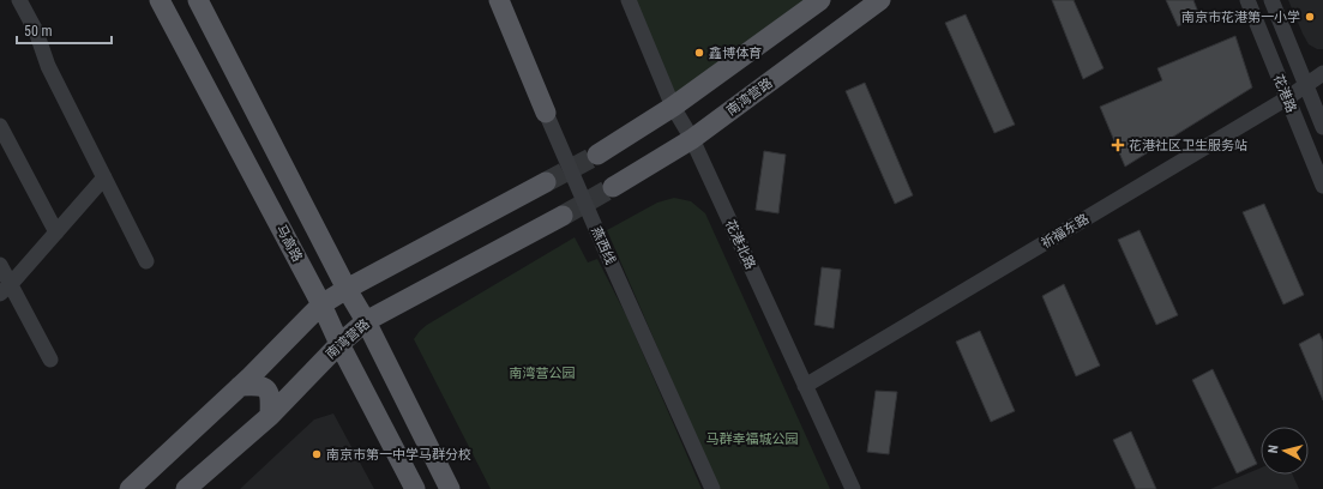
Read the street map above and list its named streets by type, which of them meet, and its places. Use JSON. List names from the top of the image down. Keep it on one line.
{"streets":{"main road":["南湾营路","马高路","燕西线"],"street":["花港路","祈福东路","花港北路"]},"crossings":[["花港路","祈福东路"],["南湾营路","马高路"],["南湾营路","花港北路"],["祈福东路","花港北路"]],"parks":["南湾营公园","马群幸福城公园"],"places":{"other":["南京市花港第一小学","鑫博体育","南京市第一中学马群分校"],"health":["花港社区卫生服务站"]},"scale_bar":"50 m","north":"left"}
